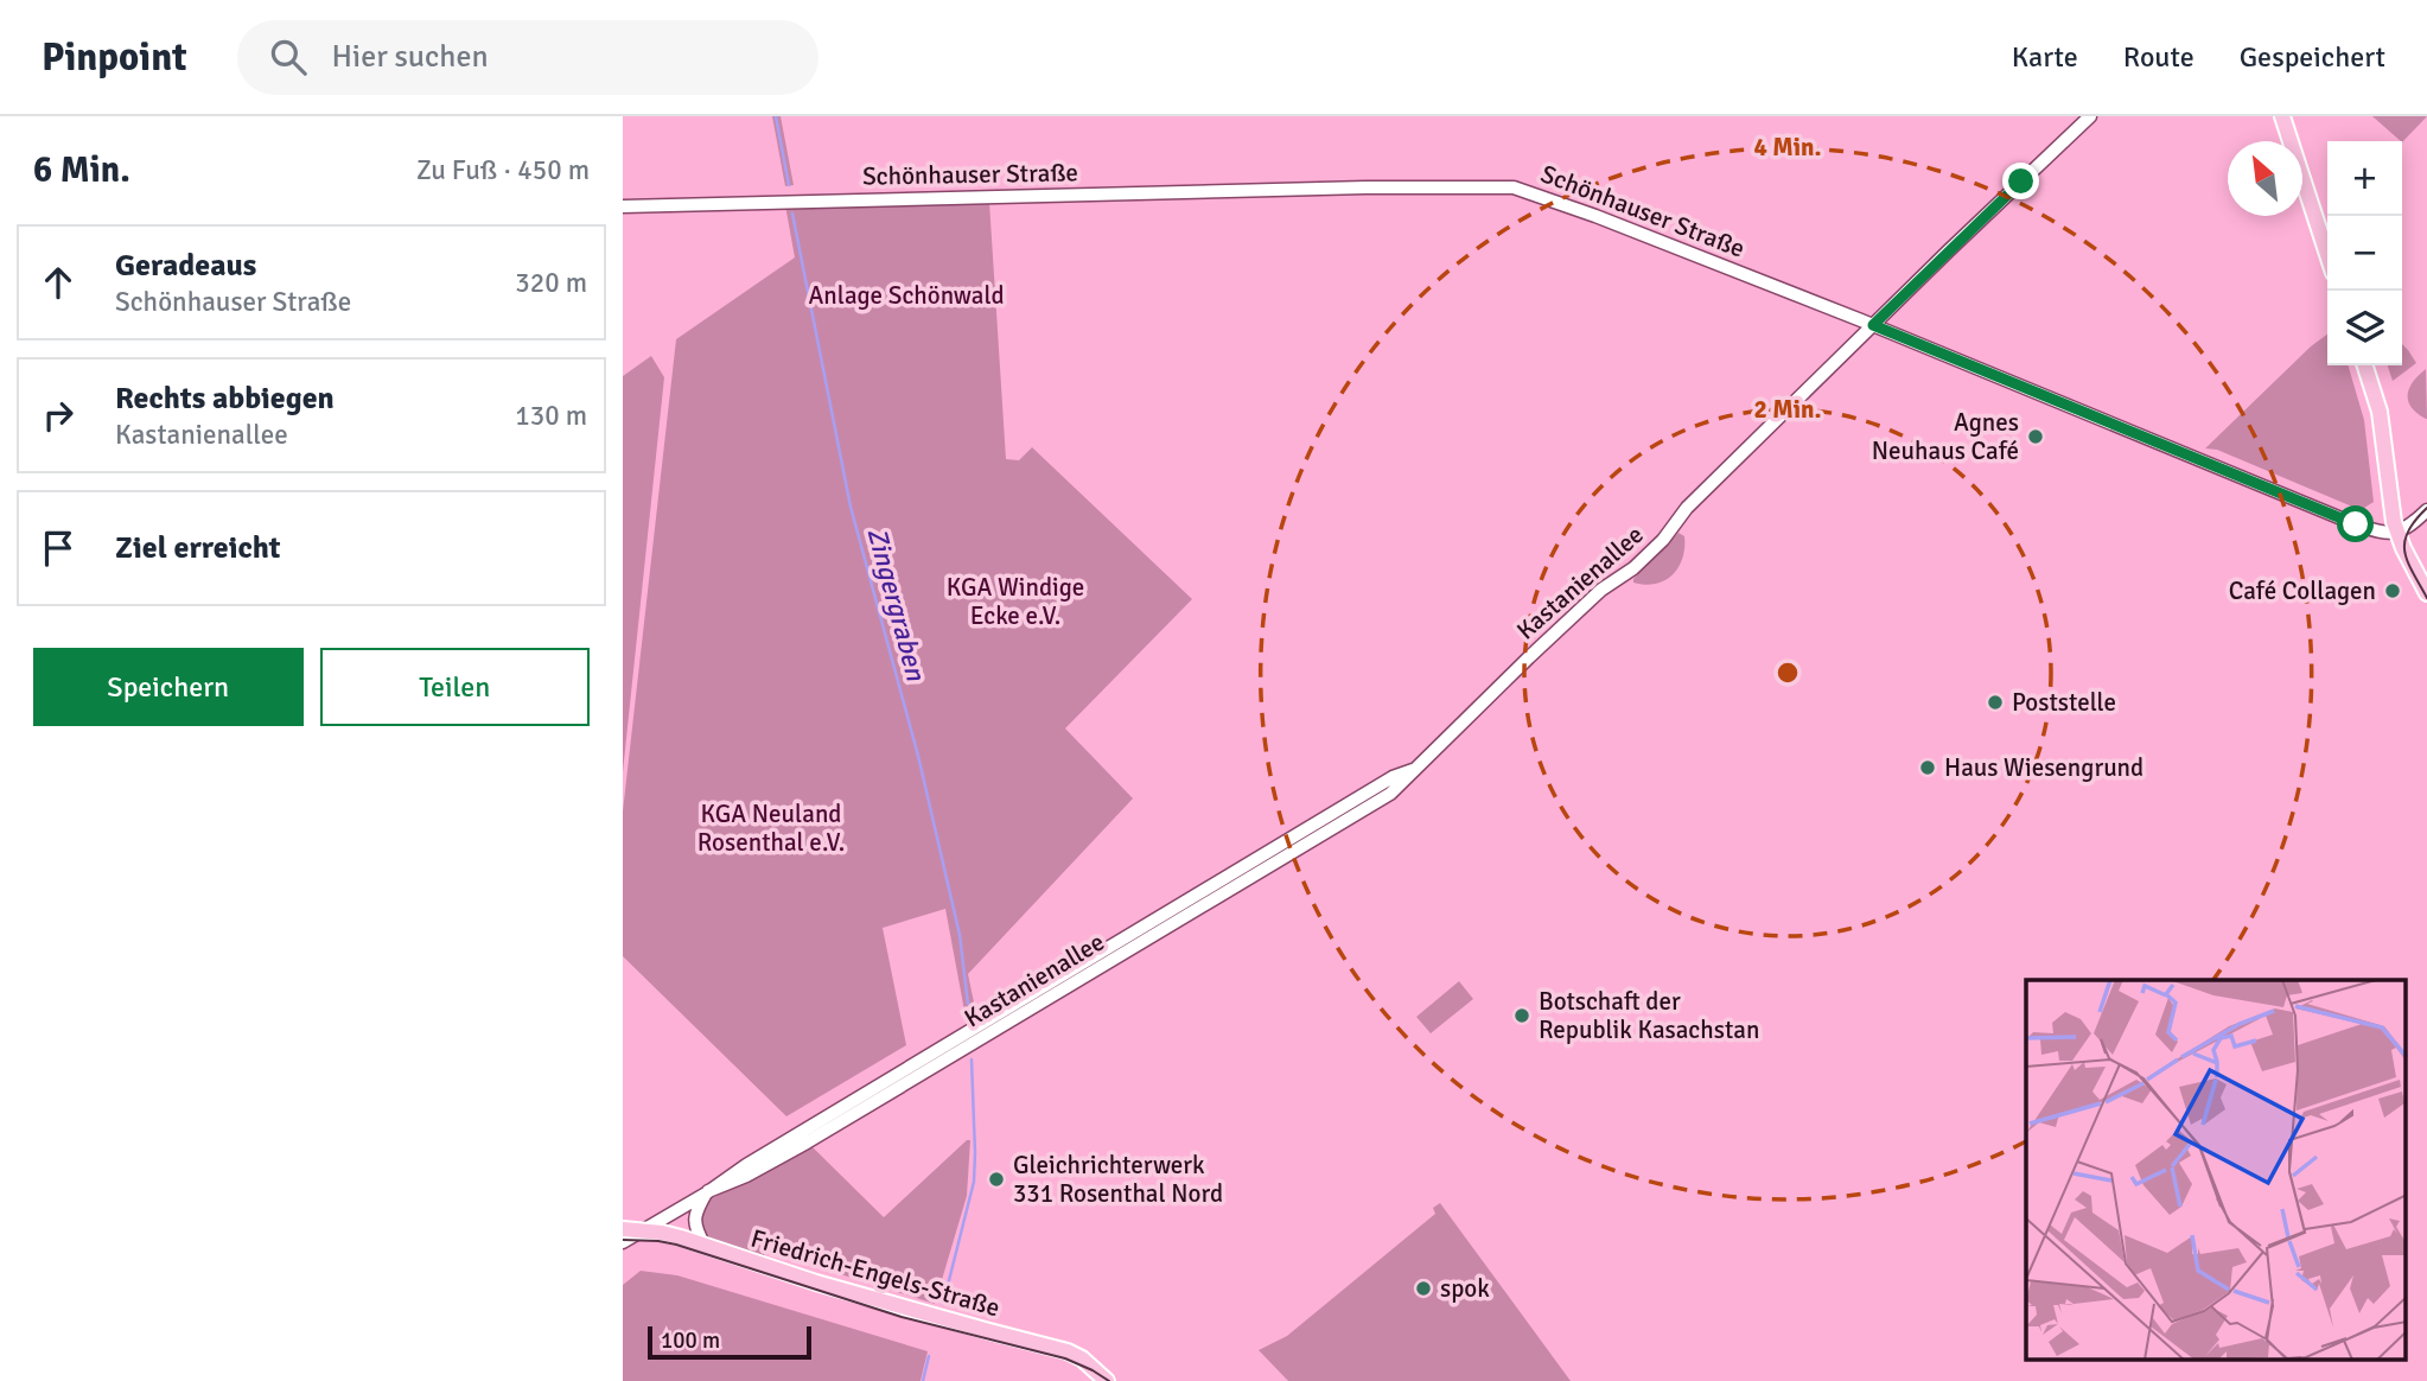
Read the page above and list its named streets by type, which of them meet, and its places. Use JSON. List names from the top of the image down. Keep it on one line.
{"streets":{"main road":["Friedrich-Engels-Straße"],"street":["Schönhauser Straße","Kastanienallee"]},"crossings":[["Schönhauser Straße","Kastanienallee"],["Kastanienallee","Friedrich-Engels-Straße"]],"water":["Zingergraben"],"parks":["Anlage Schönwald","KGA Windige Ecke e.V.","KGA Neuland Rosenthal e.V."],"places":["Agnes Neuhaus Café","Café Collagen","Poststelle","Haus Wiesengrund","Botschaft der Republik Kasachstan","Gleichrichterwerk 331 Rosenthal Nord","spok"],"scale_bar":"100 m","north":"top left","page":{"header":"Pinpoint","search":"Hier suchen","nav":["Karte","Route","Gespeichert"],"heading":["6 Min.","Zu Fuß · 450 m"],"map_buttons":["+","−"],"list":[["Geradeaus","Schönhauser Straße","320 m"],["Rechts abbiegen","Kastanienallee","130 m"],"Ziel erreicht"],"buttons":["Speichern","Teilen"],"scale":"100 m"},"rings":["4 Min.","2 Min."]}
